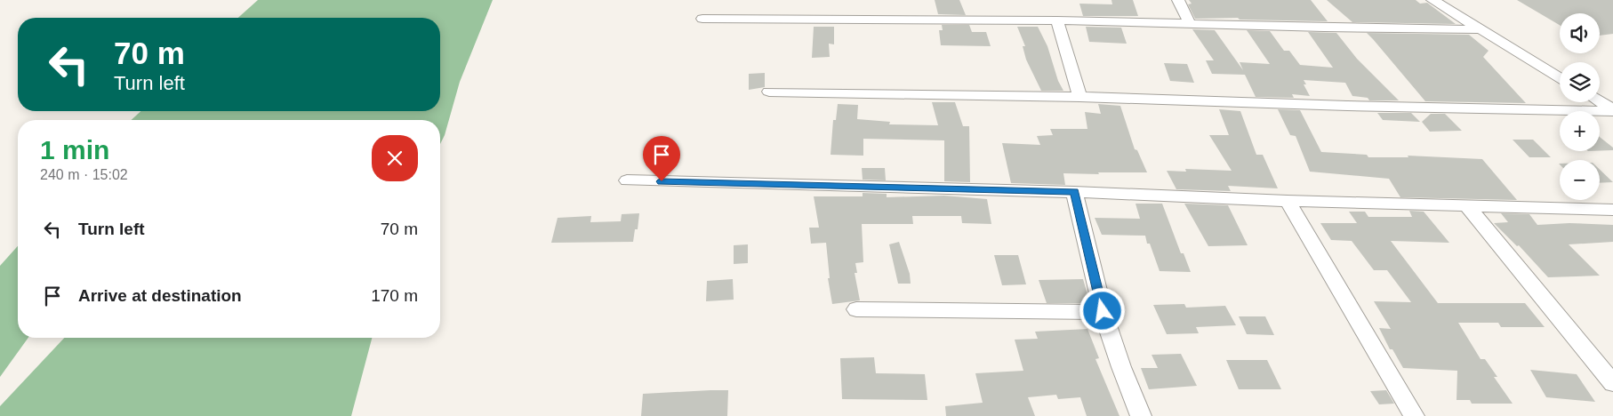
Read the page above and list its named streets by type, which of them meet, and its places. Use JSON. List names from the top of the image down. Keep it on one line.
{"page":{"map_buttons":["+","−"],"turn":["70 m","Turn left"],"heading":["1 min","240 m · 15:02"],"list":[{"name":"Turn left","value":"70 m"},{"name":"Arrive at destination","value":"170 m"}]}}
